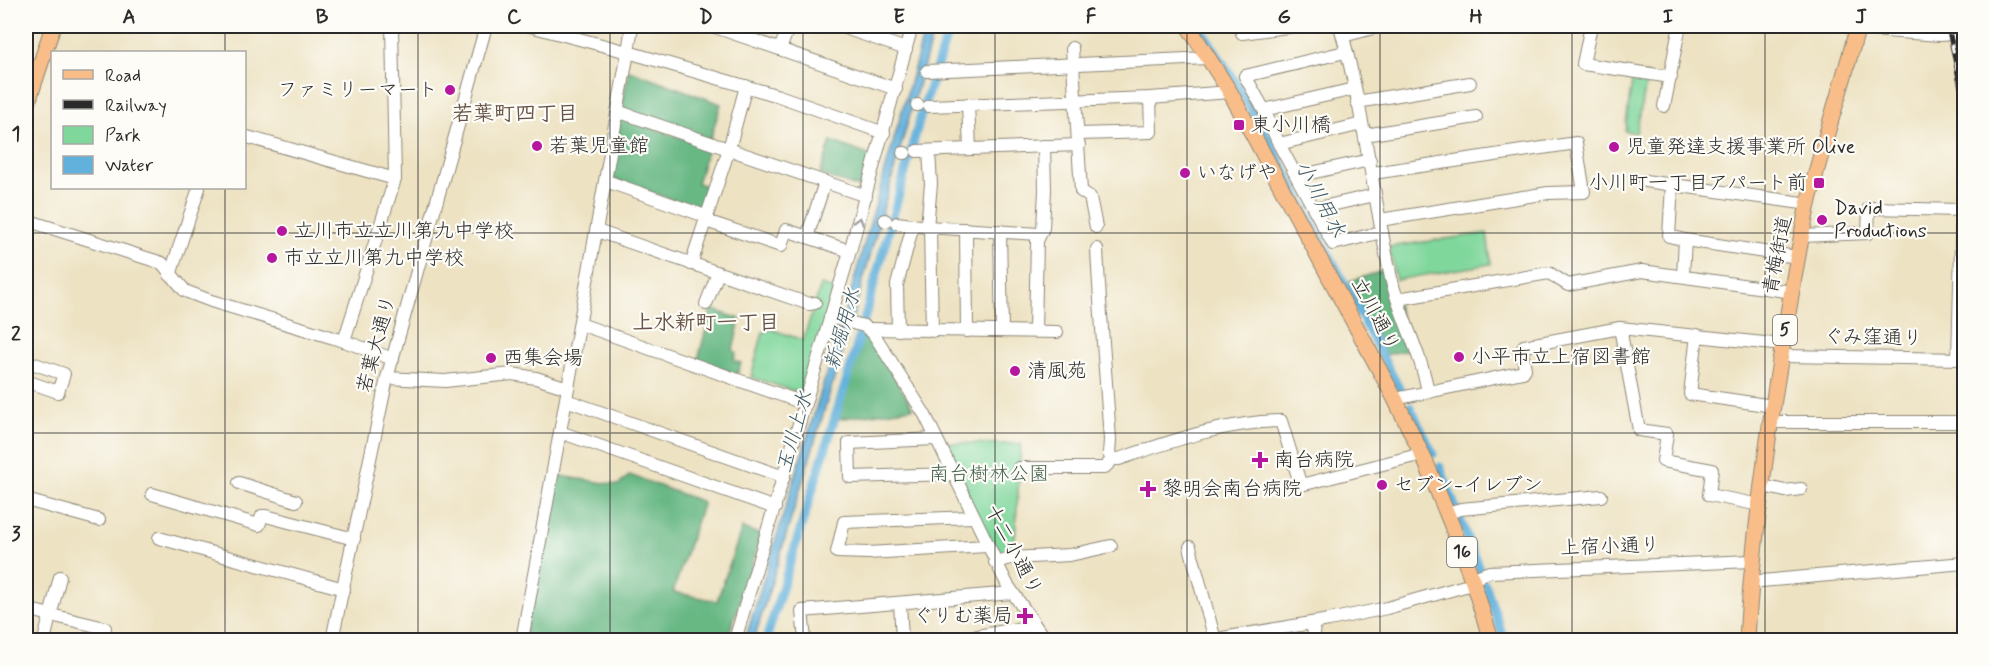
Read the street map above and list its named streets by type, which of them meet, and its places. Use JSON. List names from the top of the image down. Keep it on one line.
{"streets":{"main road":["青梅街道","立川通り","5","16"],"street":["ぐみ窪通り","若葉大通り","上宿小通り","十二小通り"]},"crossings":[["青梅街道","ぐみ窪通り"],["青梅街道","上宿小通り"],["立川通り","上宿小通り"]],"districts":["若葉町四丁目","上水新町一丁目"],"water":["小川用水","新堀用水","玉川上水"],"parks":["南台樹林公園"],"places":{"other":["ファミリーマート","若葉児童館","児童発達支援事業所 Olive","いなげや","David Productions","立川市立立川第九中学校","市立立川第九中学校","小平市立上宿図書館","西集会場","清風苑","セブン-イレブン"],"transit":["東小川橋","小川町一丁目アパート前"],"health":["南台病院","黎明会南台病院","ぐりむ薬局"]},"legend":["Road","Railway","Park","Water"],"grid":{"columns":["A","B","C","D","E","F","G","H","I","J"],"rows":["1","2","3"]}}
